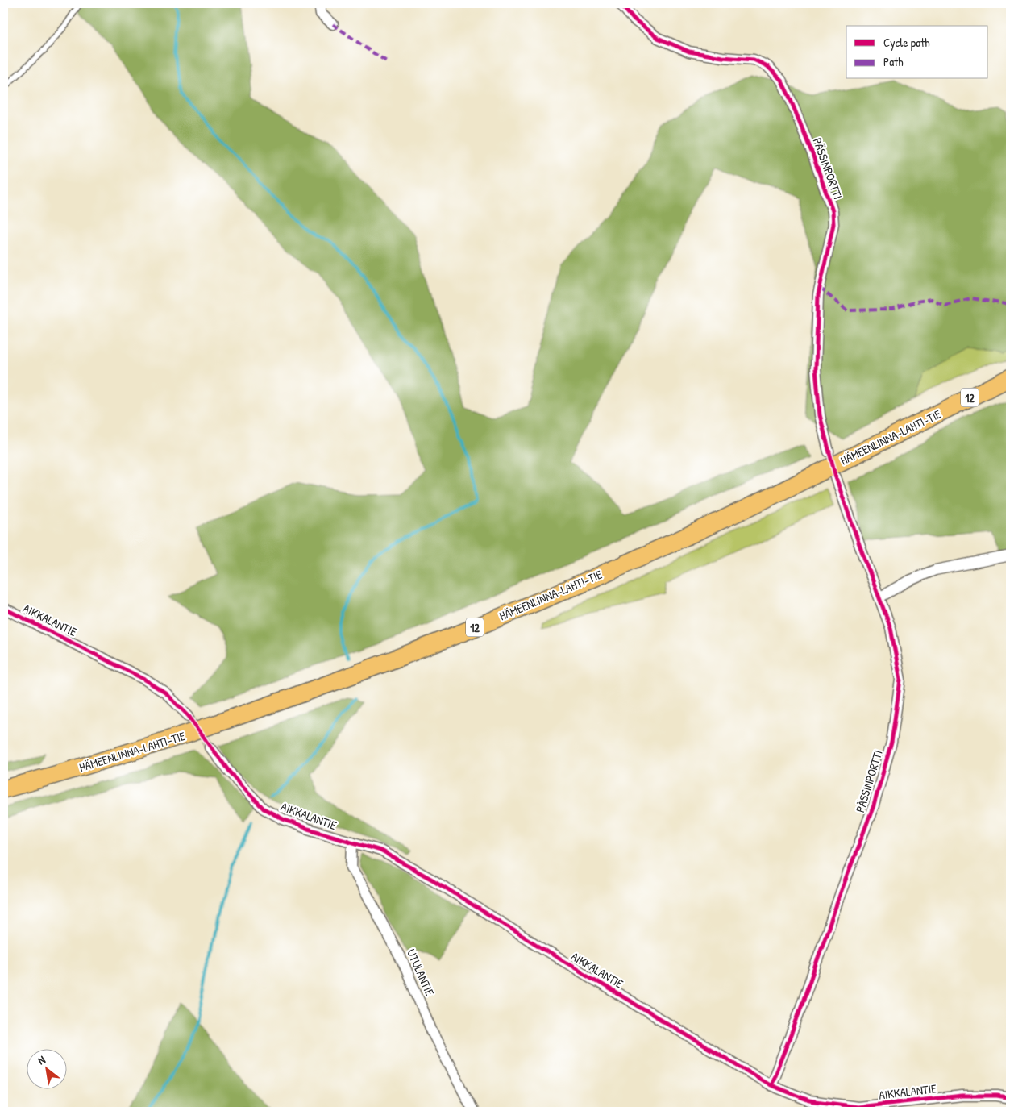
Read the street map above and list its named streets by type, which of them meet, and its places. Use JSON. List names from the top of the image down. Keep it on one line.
{"streets":{"highway":["12","HÄMEENLINNA-LAHTI-TIE"],"street":["PÄSSINPORTTI","AIKKALANTIE","UTULANTIE"]},"crossings":[["PÄSSINPORTTI","AIKKALANTIE"],["AIKKALANTIE","UTULANTIE"]],"legend":["Cycle path","Path"],"north":"top left"}
